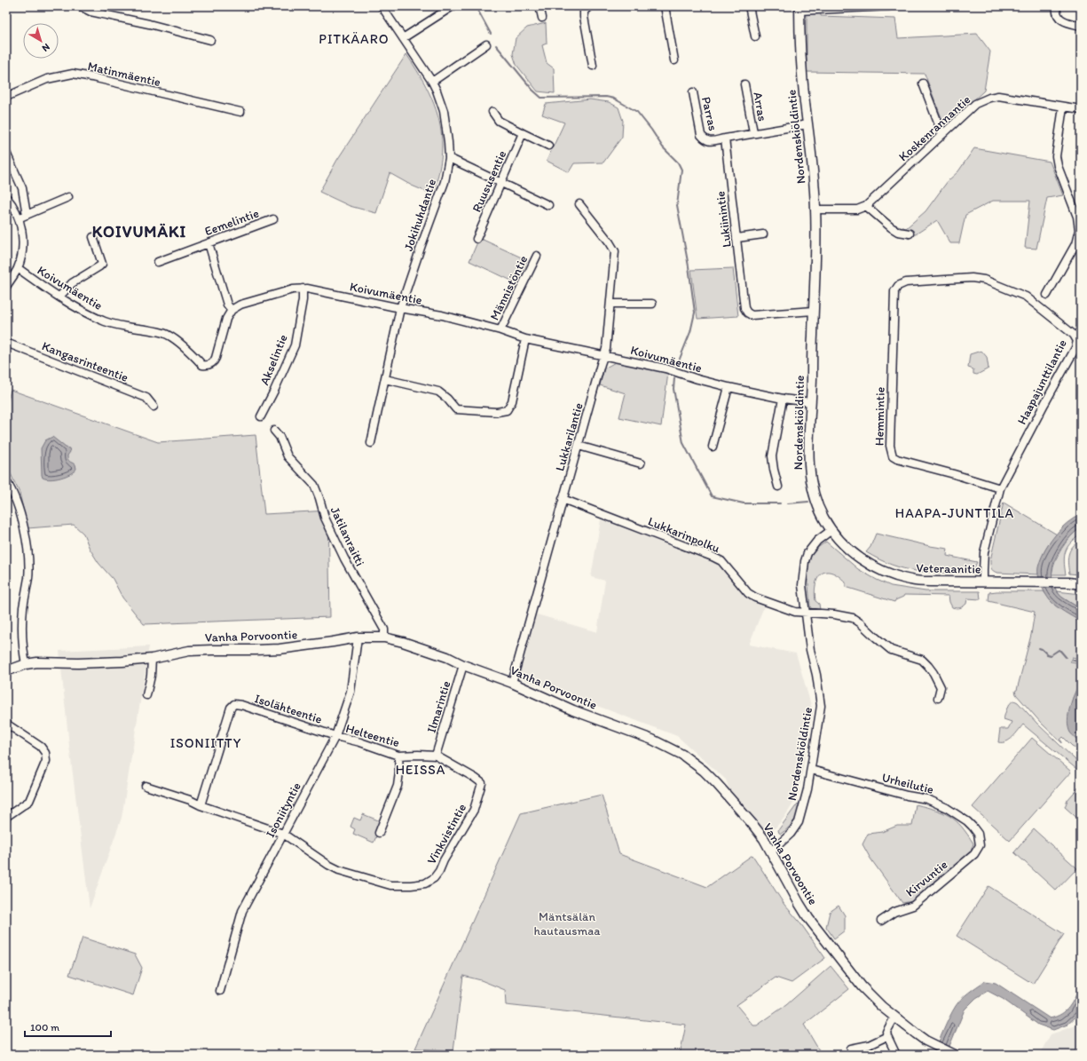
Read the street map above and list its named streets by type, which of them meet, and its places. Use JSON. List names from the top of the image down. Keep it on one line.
{"streets":{"main road":["Nordenskiöldintie","Veteraanitie","Vanha Porvoontie"],"street":["Matinmäentie","Arras","Parras","Koskenrannantie","Ruususentie","Jokihuhdantie","Lukiinintie","Eemelintie","Koivumäentie","Männistöntie","Akselintie","Kangasrinteentie","Haapajunttilantie","Hemmintie","Lukkarilantie","Lukkarinpolku","Jatilanraitti","Ilmarintie","Isolähteentie","Helteentie","Urheilutie","Isoniityntie","Vinkvistintie","Kirvuntie"]},"crossings":[["Parras","Lukiinintie"],["Nordenskiöldintie","Lukiinintie"],["Nordenskiöldintie","Koivumäentie"],["Nordenskiöldintie","Lukkarinpolku"],["Nordenskiöldintie","Veteraanitie"],["Nordenskiöldintie","Vanha Porvoontie"],["Nordenskiöldintie","Urheilutie"],["Jokihuhdantie","Koivumäentie"],["Koivumäentie","Männistöntie"],["Koivumäentie","Akselintie"],["Koivumäentie","Lukkarilantie"],["Haapajunttilantie","Hemmintie"],["Haapajunttilantie","Veteraanitie"],["Lukkarilantie","Lukkarinpolku"],["Lukkarilantie","Vanha Porvoontie"],["Jatilanraitti","Vanha Porvoontie"],["Vanha Porvoontie","Ilmarintie"],["Vanha Porvoontie","Isoniityntie"],["Ilmarintie","Helteentie"],["Isolähteentie","Helteentie"],["Isolähteentie","Isoniityntie"],["Isolähteentie","Vinkvistintie"],["Helteentie","Isoniityntie"],["Helteentie","Vinkvistintie"],["Urheilutie","Kirvuntie"],["Isoniityntie","Vinkvistintie"]],"districts":["PITKÄARO","KOIVUMÄKI","HAAPA-JUNTTILA","ISONIITTY","HEISSA"],"parks":["Mäntsälän hautausmaa"],"scale_bar":"100 m","north":"bottom right"}
